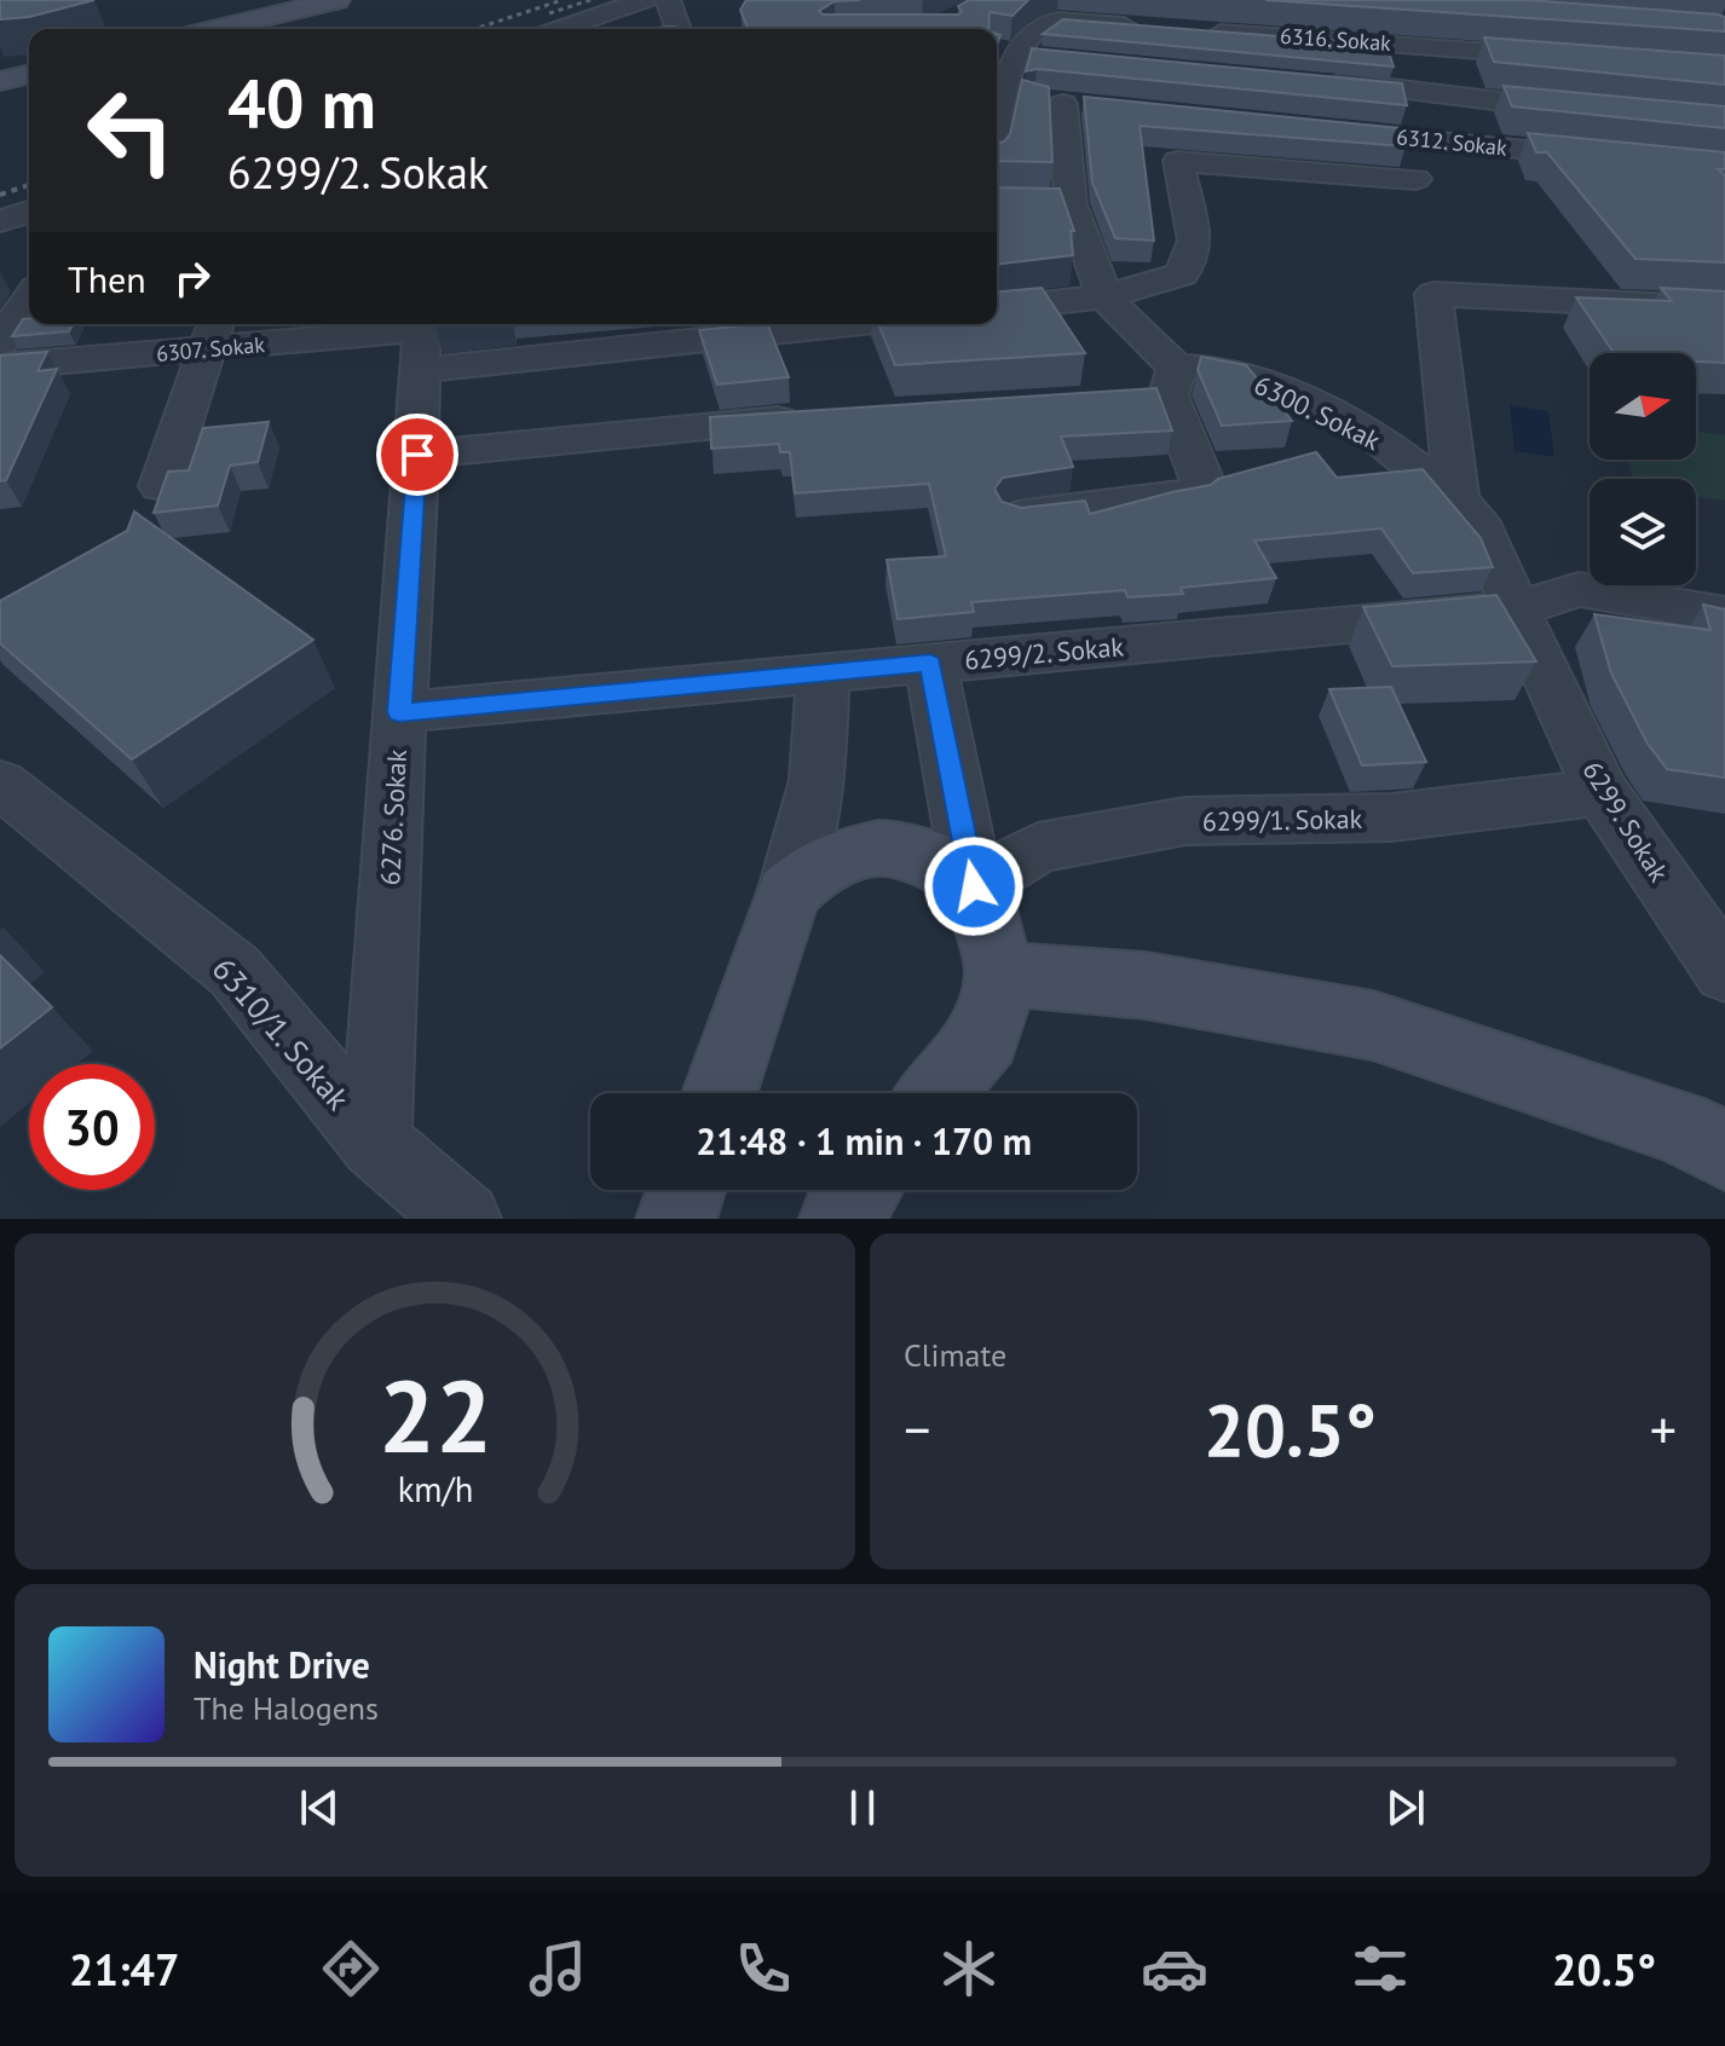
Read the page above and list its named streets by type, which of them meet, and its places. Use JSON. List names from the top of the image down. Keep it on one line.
{"streets":{"street":["6316. Sokak","6312. Sokak","6307. Sokak","6300. Sokak","6299/2. Sokak","6276. Sokak","6299/1. Sokak","6299. Sokak","6310/1. Sokak"]},"crossings":[["6307. Sokak","6276. Sokak"],["6300. Sokak","6299/2. Sokak"],["6300. Sokak","6299. Sokak"],["6299/2. Sokak","6276. Sokak"],["6299/2. Sokak","6299. Sokak"],["6276. Sokak","6310/1. Sokak"],["6299/1. Sokak","6299. Sokak"]],"north":"right","page":{"turn":["40 m","6299/2. Sokak"],"then":"Then","limit":"30","trip":"21:48 · 1 min · 170 m","tile":"Climate","heat":["−","20.5°","+"],"song":["Night Drive","The Halogens"],"tabs":["21:47","20.5°"],"gauge":["22","km/h"]}}
